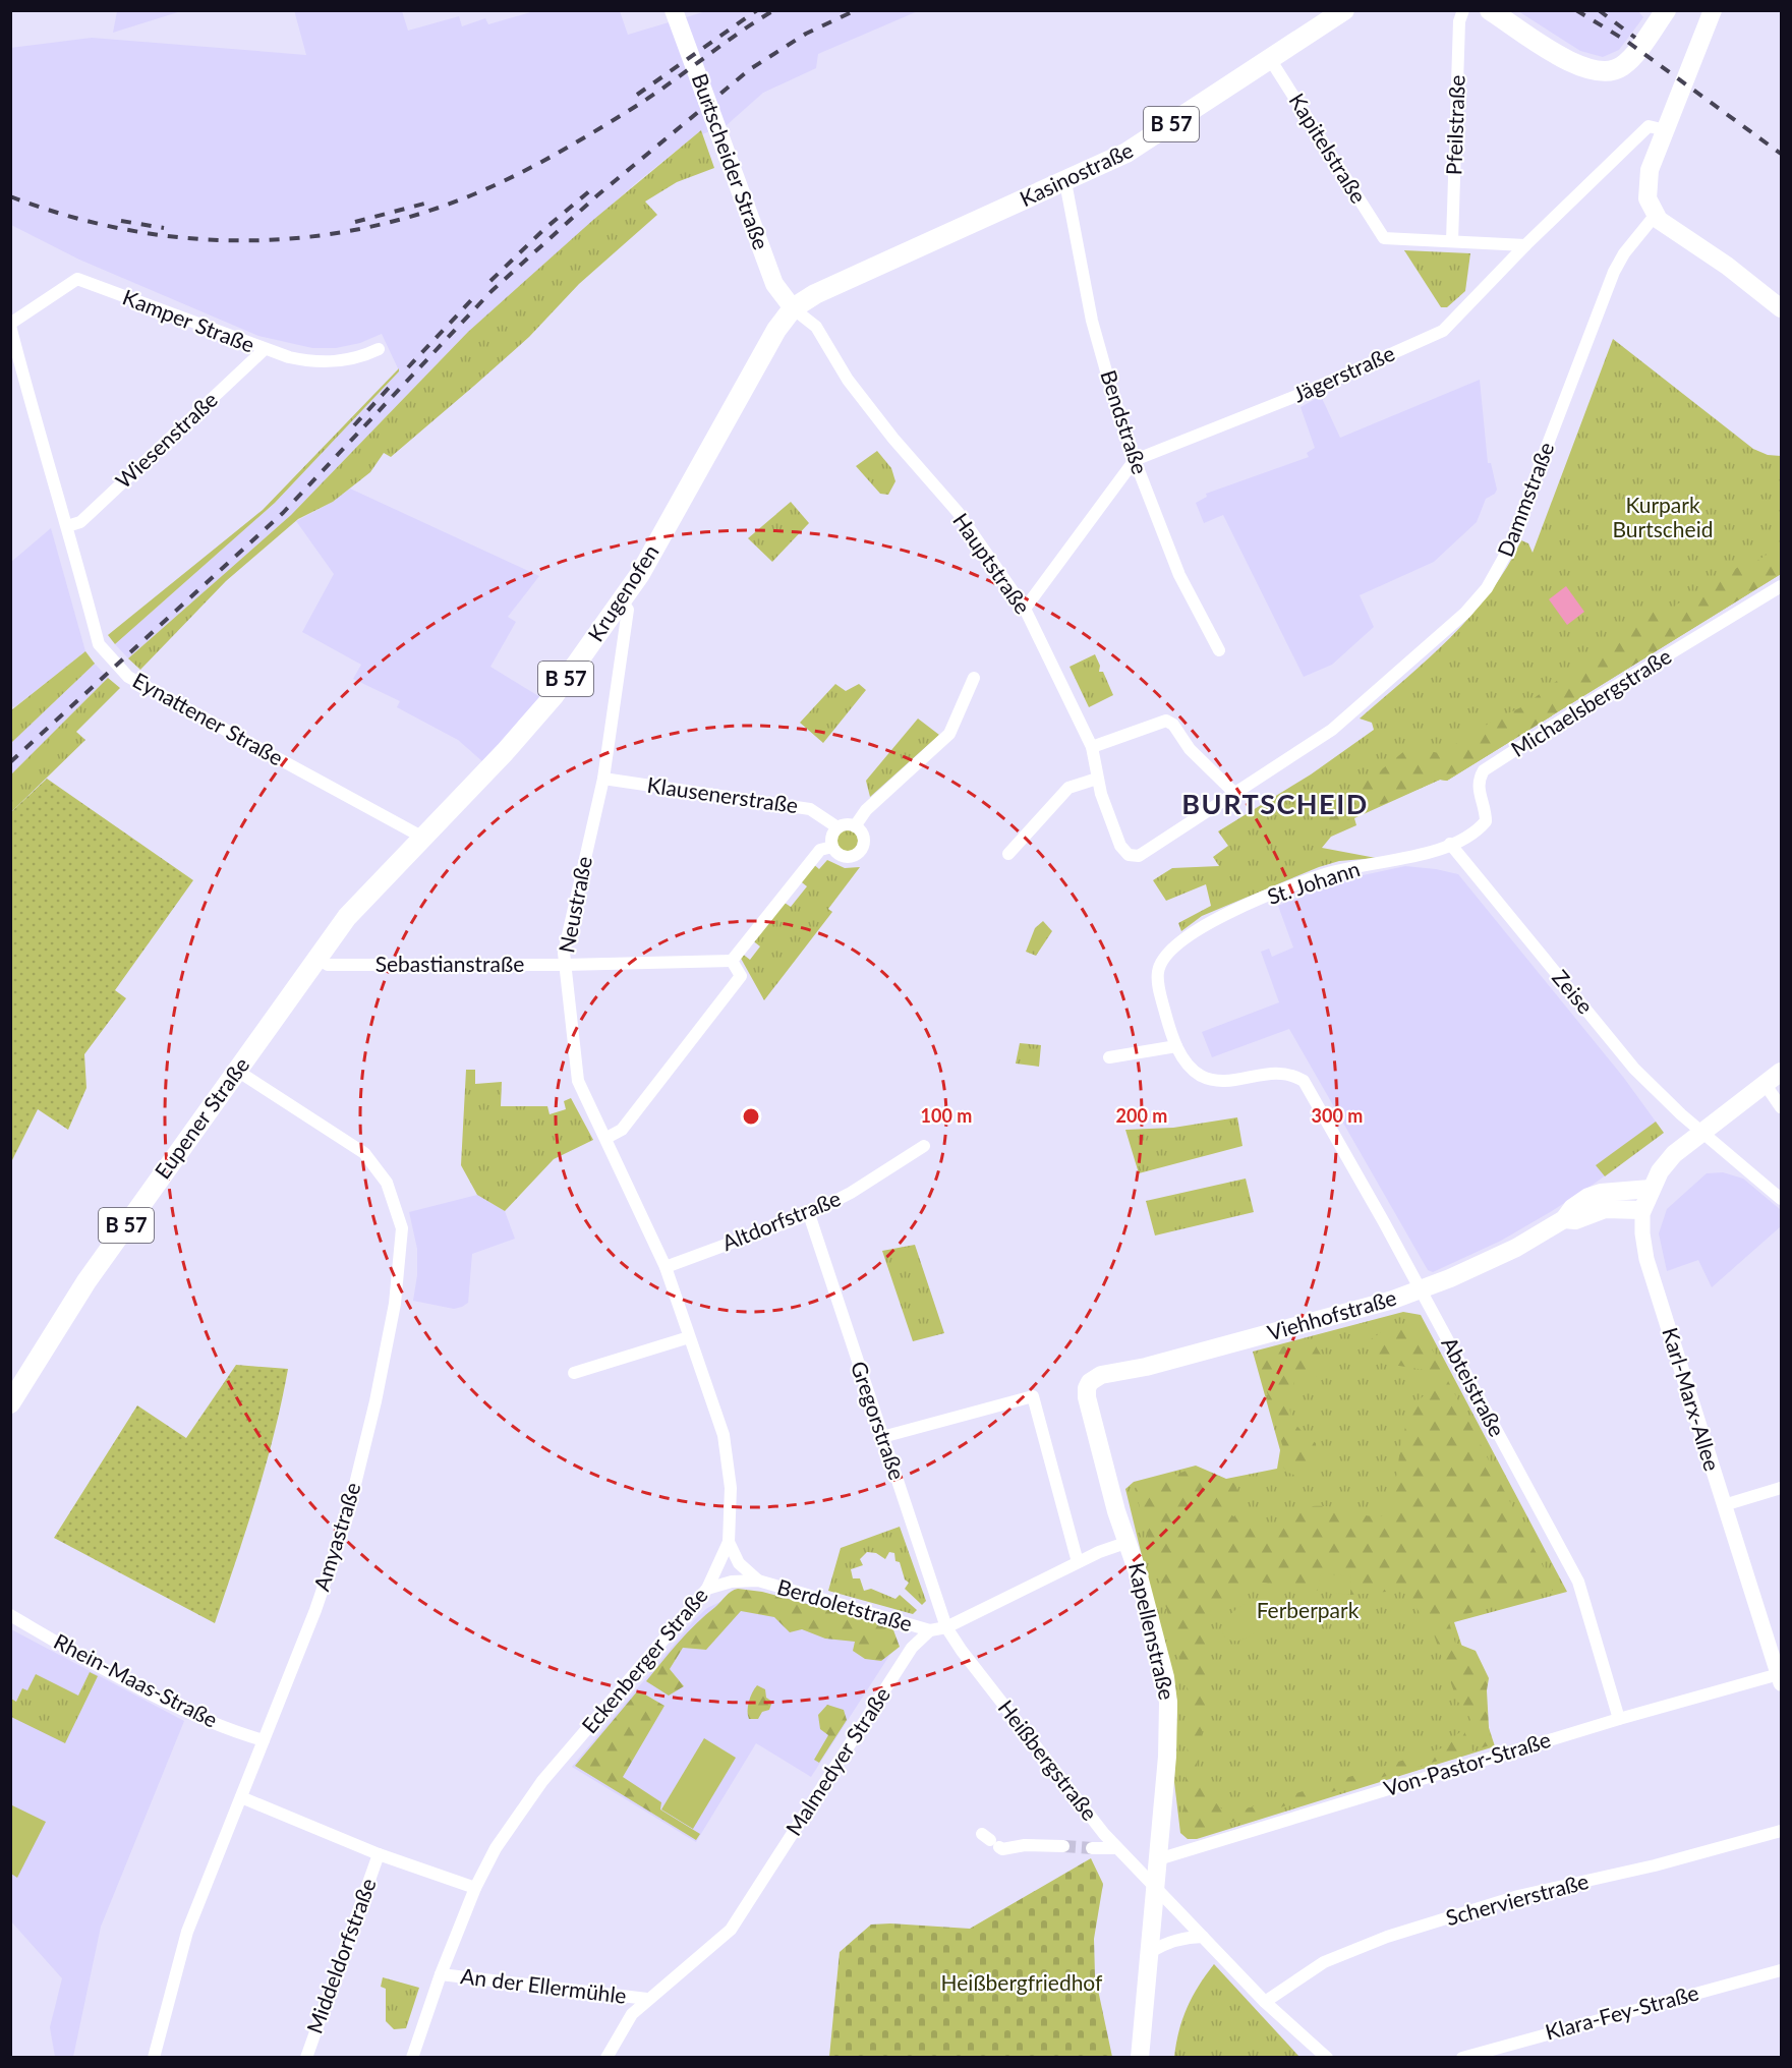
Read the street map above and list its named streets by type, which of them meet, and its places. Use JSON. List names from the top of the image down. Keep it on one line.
{"streets":{"main road":["B 57","Burtscheider Straße","Kasinostraße","Krugenofen","Eupener Straße","Viehhofstraße","Karl-Marx-Allee","Kapellenstraße"],"street":["Pfeilstraße","Kapitelstraße","Kamper Straße","Jägerstraße","Bendstraße","Wiesenstraße","Dammstraße","Hauptstraße","Michaelsbergstraße","Eynattener Straße","Klausenerstraße","St. Johann","Neustraße","Sebastianstraße","Zeise","Altdorfstraße","Abteistraße","Gregorstraße","Amyastraße","Berdoletstraße","Eckenberger Straße","Rhein-Maas-Straße","Heißbergstraße","Malmedyer Straße","Von-Pastor-Straße","Schervierstraße","Middeldorfstraße","An der Ellermühle","Klara-Fey-Straße"]},"crossings":[["Pfeilstraße","Kapitelstraße"],["Kapitelstraße","Kasinostraße"],["Burtscheider Straße","Kasinostraße"],["Burtscheider Straße","Hauptstraße"],["Burtscheider Straße","Krugenofen"],["Kasinostraße","Bendstraße"],["Kasinostraße","Hauptstraße"],["Kasinostraße","Krugenofen"],["Kamper Straße","Wiesenstraße"],["Kamper Straße","Eynattener Straße"],["Jägerstraße","Bendstraße"],["Wiesenstraße","Eynattener Straße"],["Dammstraße","Hauptstraße"],["Hauptstraße","Krugenofen"],["Krugenofen","Eynattener Straße"],["Krugenofen","Neustraße"],["Krugenofen","Sebastianstraße"],["Krugenofen","Eupener Straße"],["Michaelsbergstraße","St. Johann"],["Michaelsbergstraße","Zeise"],["Klausenerstraße","Neustraße"],["St. Johann","Zeise"],["St. Johann","Abteistraße"],["Neustraße","Sebastianstraße"],["Neustraße","Altdorfstraße"],["Neustraße","Eckenberger Straße"],["Sebastianstraße","Eupener Straße"],["Zeise","Karl-Marx-Allee"],["Eupener Straße","Amyastraße"],["Altdorfstraße","Gregorstraße"],["Altdorfstraße","Eckenberger Straße"],["Viehhofstraße","Abteistraße"],["Viehhofstraße","Karl-Marx-Allee"],["Viehhofstraße","Kapellenstraße"],["Abteistraße","Von-Pastor-Straße"],["Karl-Marx-Allee","Von-Pastor-Straße"],["Gregorstraße","Heißbergstraße"],["Amyastraße","Rhein-Maas-Straße"],["Berdoletstraße","Eckenberger Straße"],["Berdoletstraße","Malmedyer Straße"],["Kapellenstraße","Heißbergstraße"],["Kapellenstraße","Von-Pastor-Straße"],["Eckenberger Straße","An der Ellermühle"],["Heißbergstraße","Schervierstraße"],["Malmedyer Straße","An der Ellermühle"]],"districts":["BURTSCHEID"],"parks":["Kurpark Burtscheid","Ferberpark","Heißbergfriedhof"],"rings":["100 m","200 m","300 m"]}
